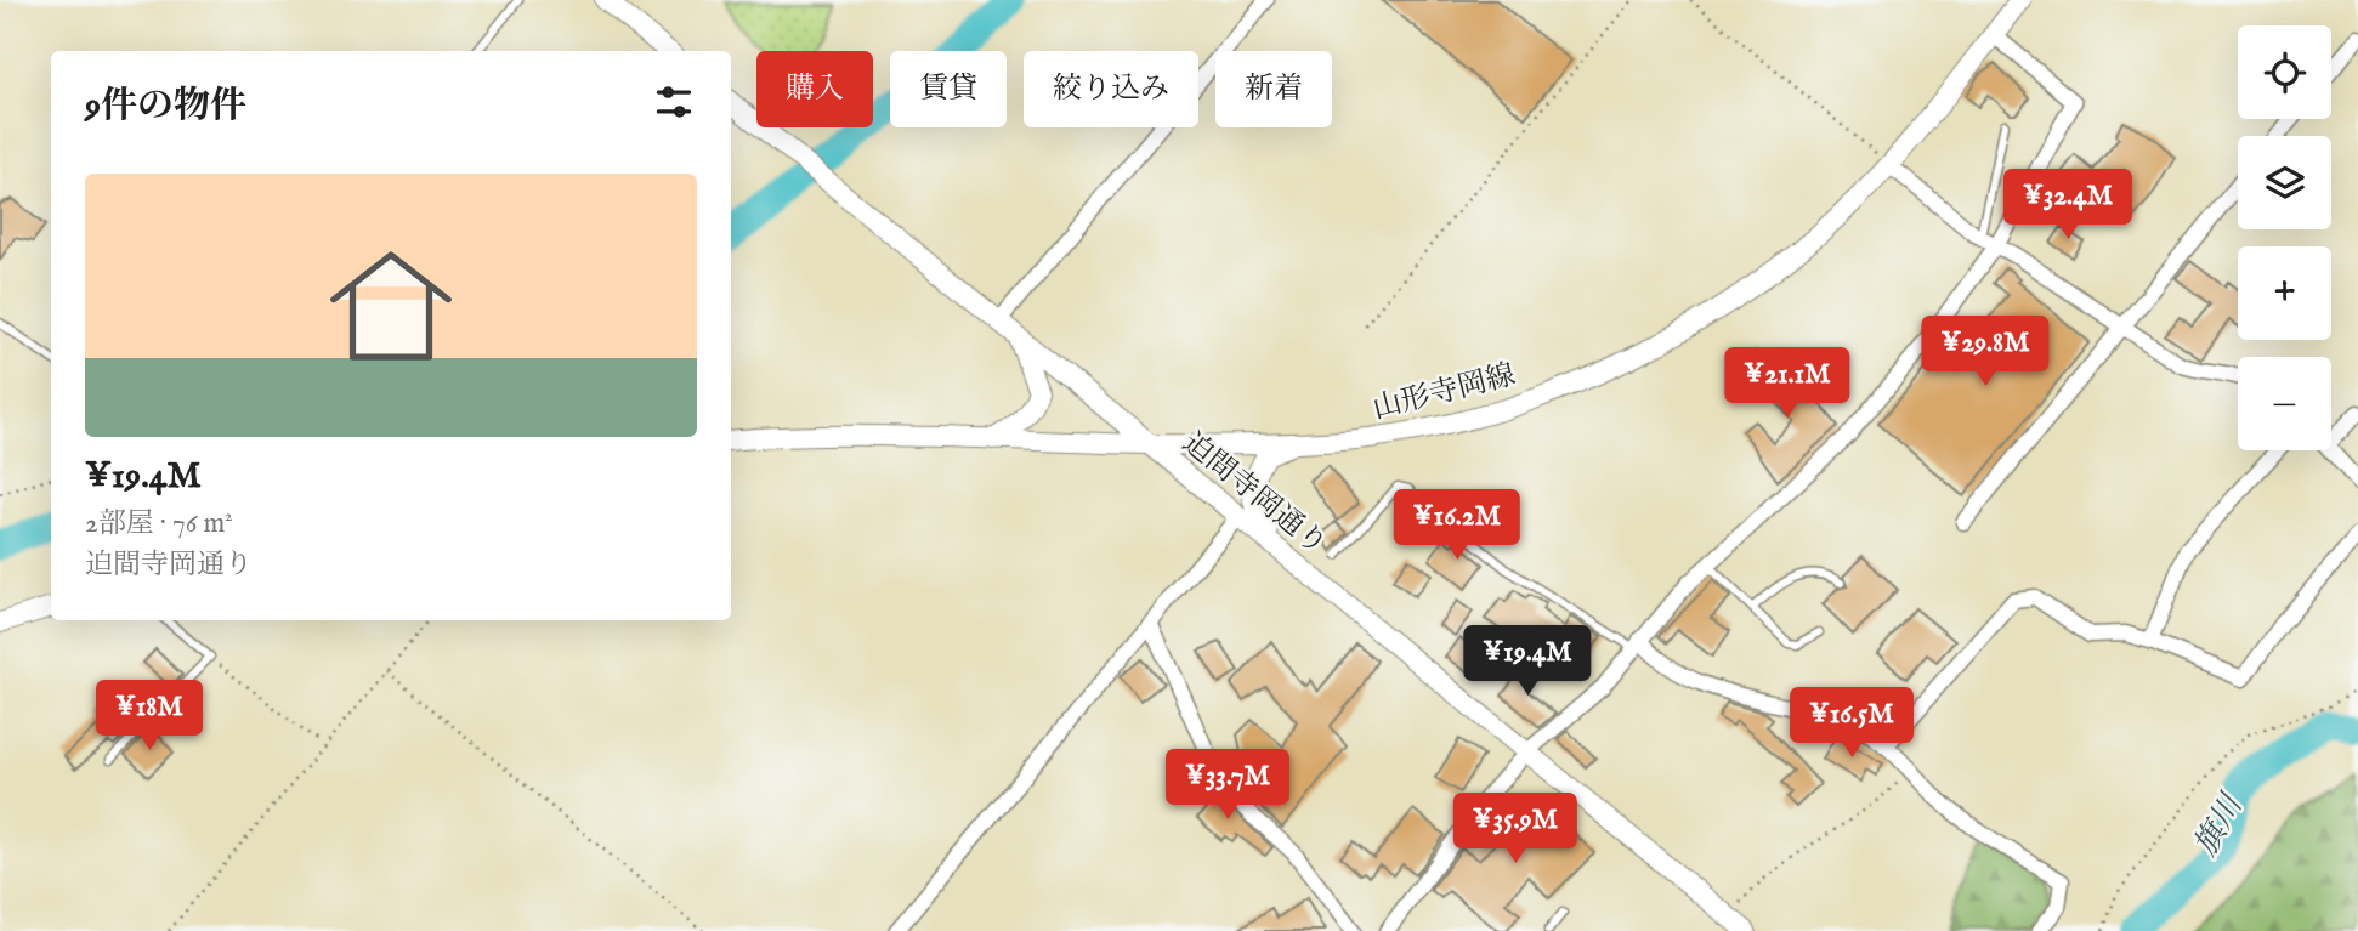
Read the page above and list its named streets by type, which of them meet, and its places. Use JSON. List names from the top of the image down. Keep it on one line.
{"streets":{"main road":["山形寺岡線","迫間寺岡通り"]},"crossings":[["山形寺岡線","迫間寺岡通り"]],"water":["旗川"],"page":{"map_buttons":["+","−"],"chip":["購入","賃貸","絞り込み","新着"],"heading":"9件の物件","list":[{"name":"¥19.4M","note":"2部屋 · 76 m² · 迫間寺岡通り"}],"price":["¥32.4M","¥29.8M","¥21.1M","¥16.2M","¥19.4M","¥18M","¥16.5M","¥33.7M","¥35.9M"]}}
